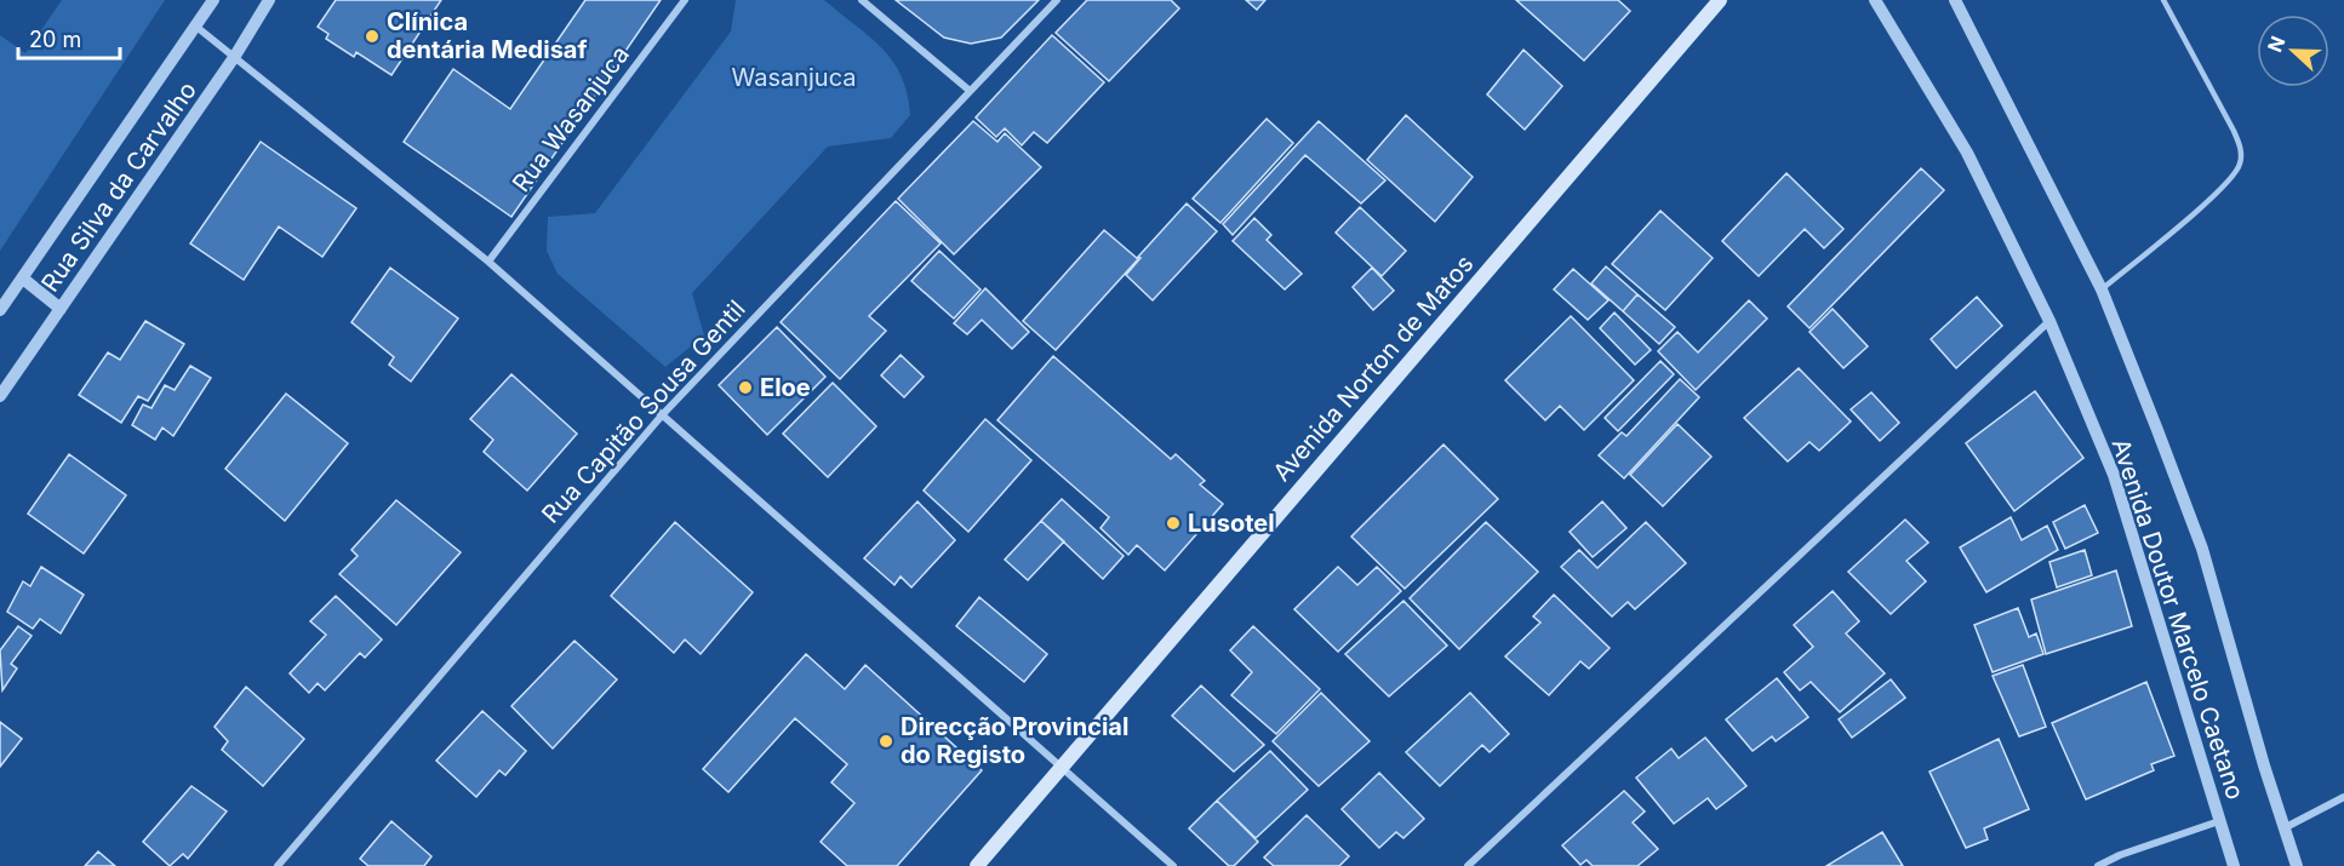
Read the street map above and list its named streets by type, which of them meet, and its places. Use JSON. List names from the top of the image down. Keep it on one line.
{"streets":{"main road":["Avenida Norton de Matos"],"street":["Rua Wasanjuca","Rua Silva da Carvalho","Rua Capitão Sousa Gentil","Avenida Doutor Marcelo Caetano"]},"parks":["Wasanjuca"],"places":["Clínica dentária Medisaf","Eloe","Lusotel","Direcção Provincial do Registo"],"scale_bar":"20 m","north":"left"}
